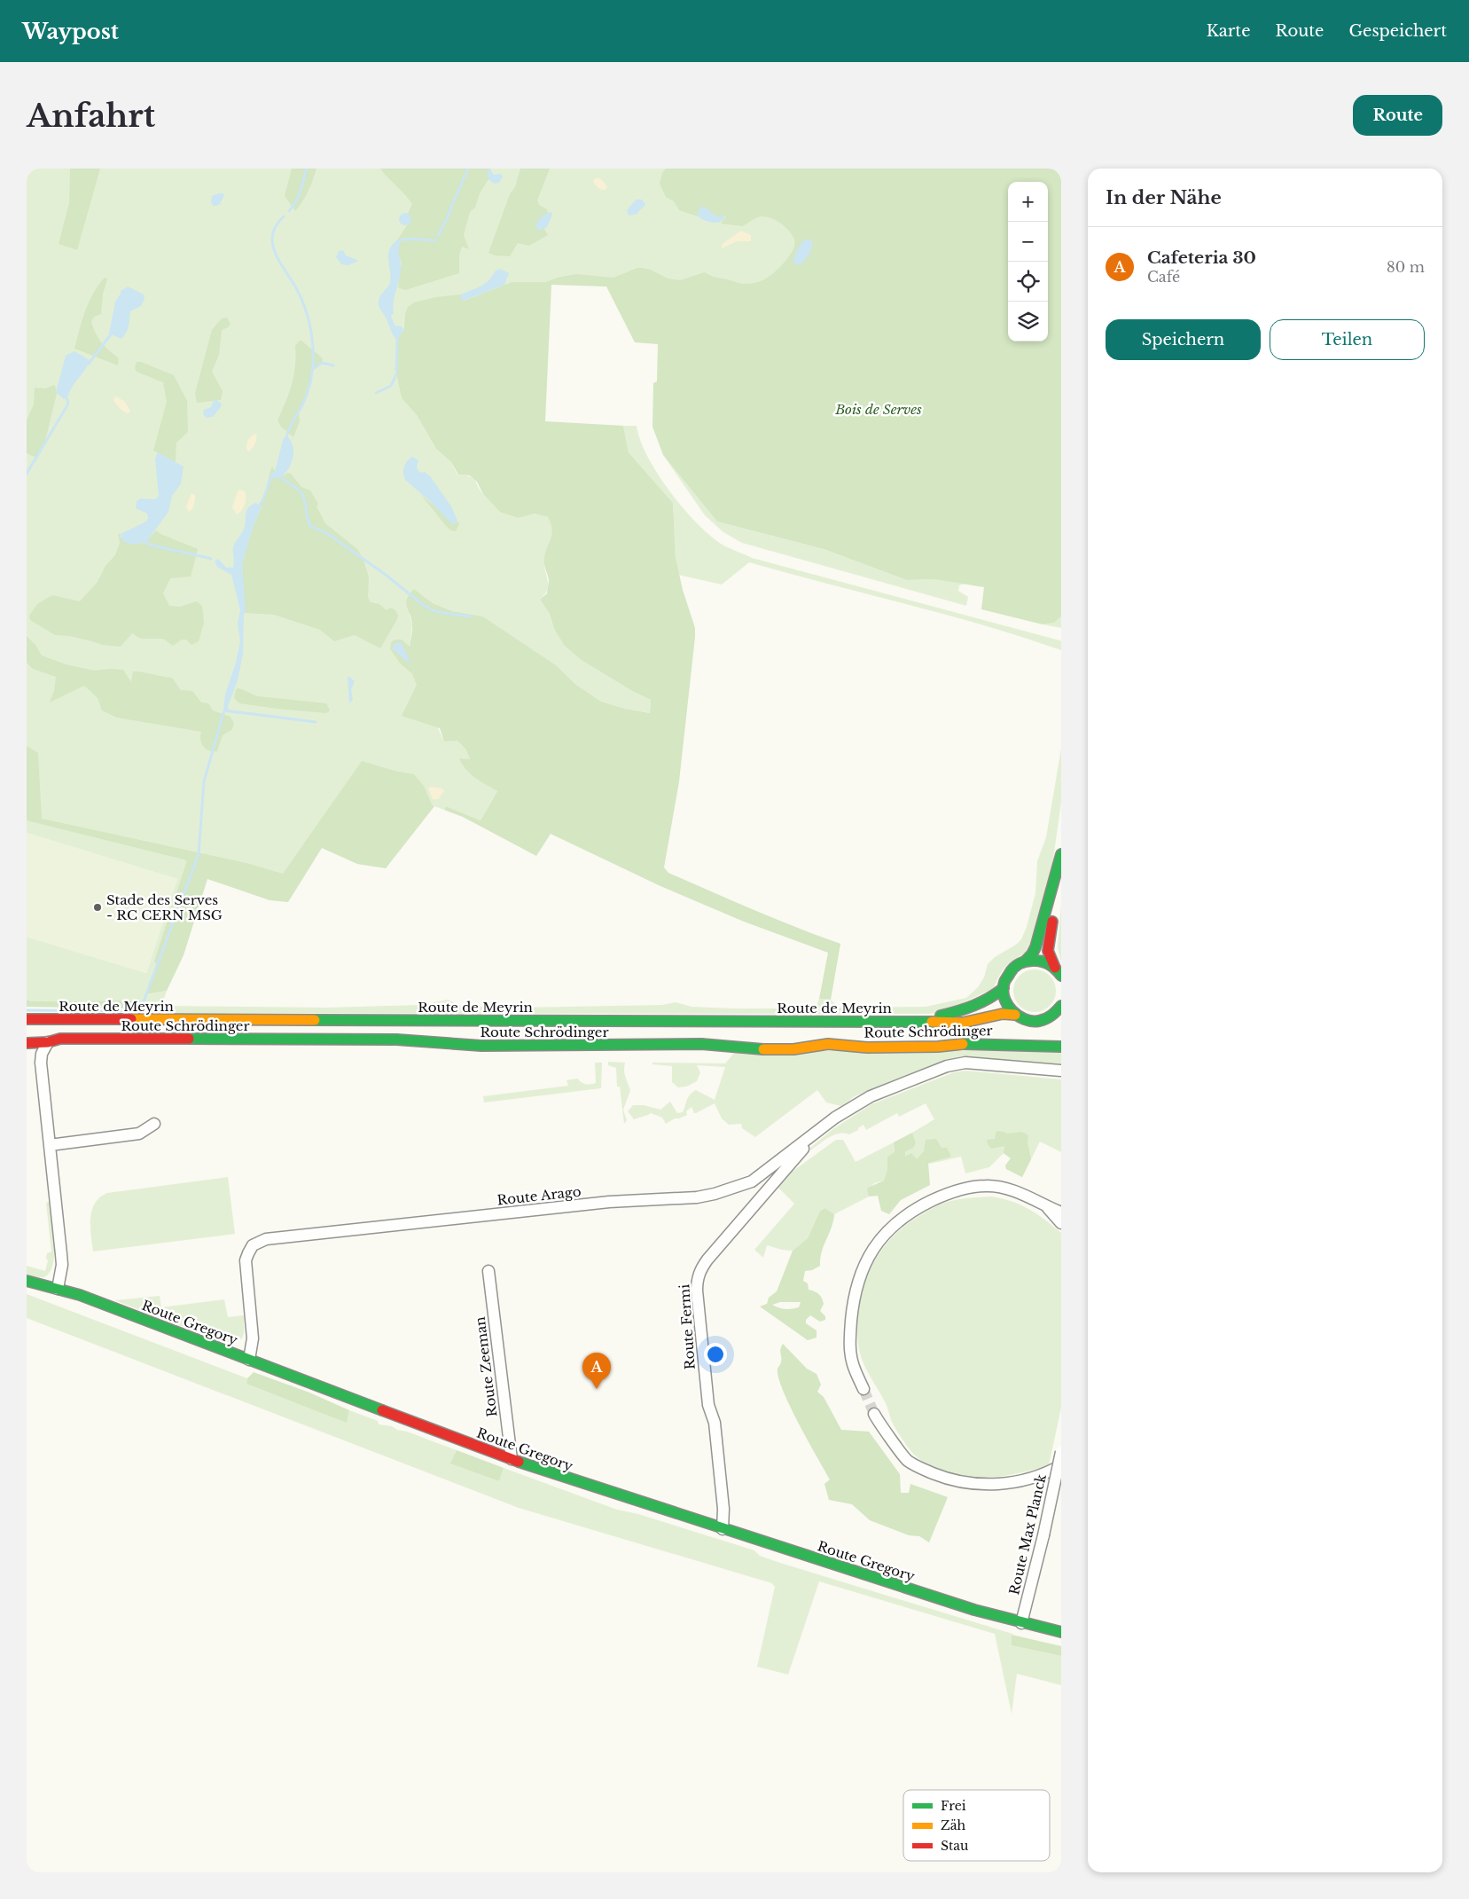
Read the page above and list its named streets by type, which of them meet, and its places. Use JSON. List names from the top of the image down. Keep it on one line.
{"streets":{"street":["Route de Meyrin","Route Schrödinger","Route Arago","Route Gregory","Route Fermi","Route Zeeman","Route Max Planck"]},"crossings":[["Route Arago","Route Gregory"],["Route Arago","Route Fermi"],["Route Gregory","Route Fermi"],["Route Gregory","Route Zeeman"],["Route Gregory","Route Max Planck"]],"parks":["Bois de Serves"],"places":["Stade des Serves - RC CERN MSG"],"legend":["Frei","Zäh","Stau"],"page":{"header":"Waypost","nav":["Karte","Route","Gespeichert"],"buttons":["Route",["Speichern","Teilen"]],"title":"Anfahrt","heading":"In der Nähe","map_buttons":["+","−"],"list":[{"mark":"A","name":"Cafeteria 30","note":"Café","value":"80 m"}],"pins":"A"}}
